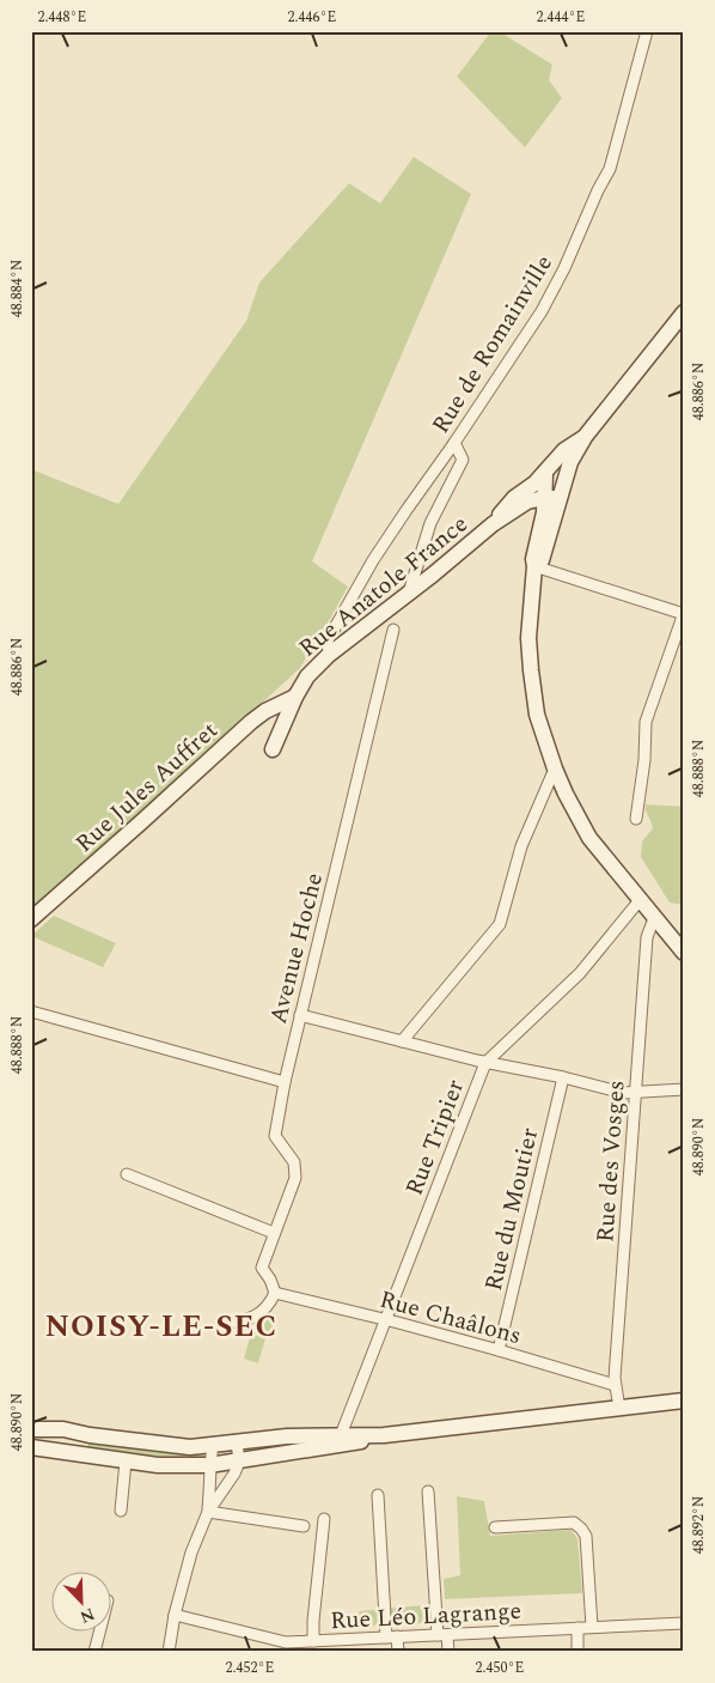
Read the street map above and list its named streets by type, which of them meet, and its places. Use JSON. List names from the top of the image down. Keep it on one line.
{"streets":{"main road":["Rue Anatole France","Rue Jules Auffret"],"street":["Rue de Romainville","Avenue Hoche","Rue Tripier","Rue des Vosges","Rue du Moutier","Rue Chaâlons","Rue Léo Lagrange"]},"crossings":[["Rue de Romainville","Rue Anatole France"],["Rue Anatole France","Rue Jules Auffret"],["Avenue Hoche","Rue Chaâlons"],["Rue Tripier","Rue Chaâlons"],["Rue des Vosges","Rue Chaâlons"],["Rue du Moutier","Rue Chaâlons"]],"districts":["NOISY-LE-SEC"],"north":"bottom right","coordinates":["2.448°E","2.446°E","2.444°E","48.884°N","48.886°N","48.888°N","48.890°N","48.892°N","2.452°E","2.450°E"]}
